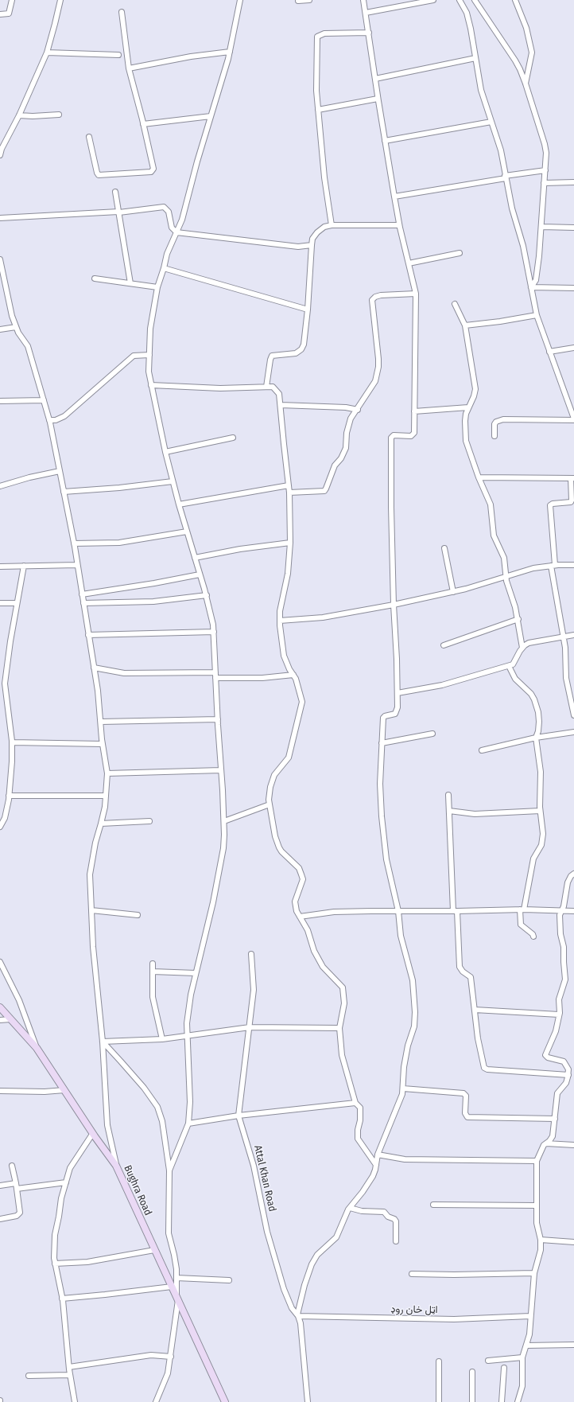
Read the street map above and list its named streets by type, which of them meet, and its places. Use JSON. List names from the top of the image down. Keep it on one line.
{"streets":{"street":["Attal Khan Road","Bughra Road","اټل خان روډ"]},"crossings":[["Attal Khan Road","اټل خان روډ"]]}
